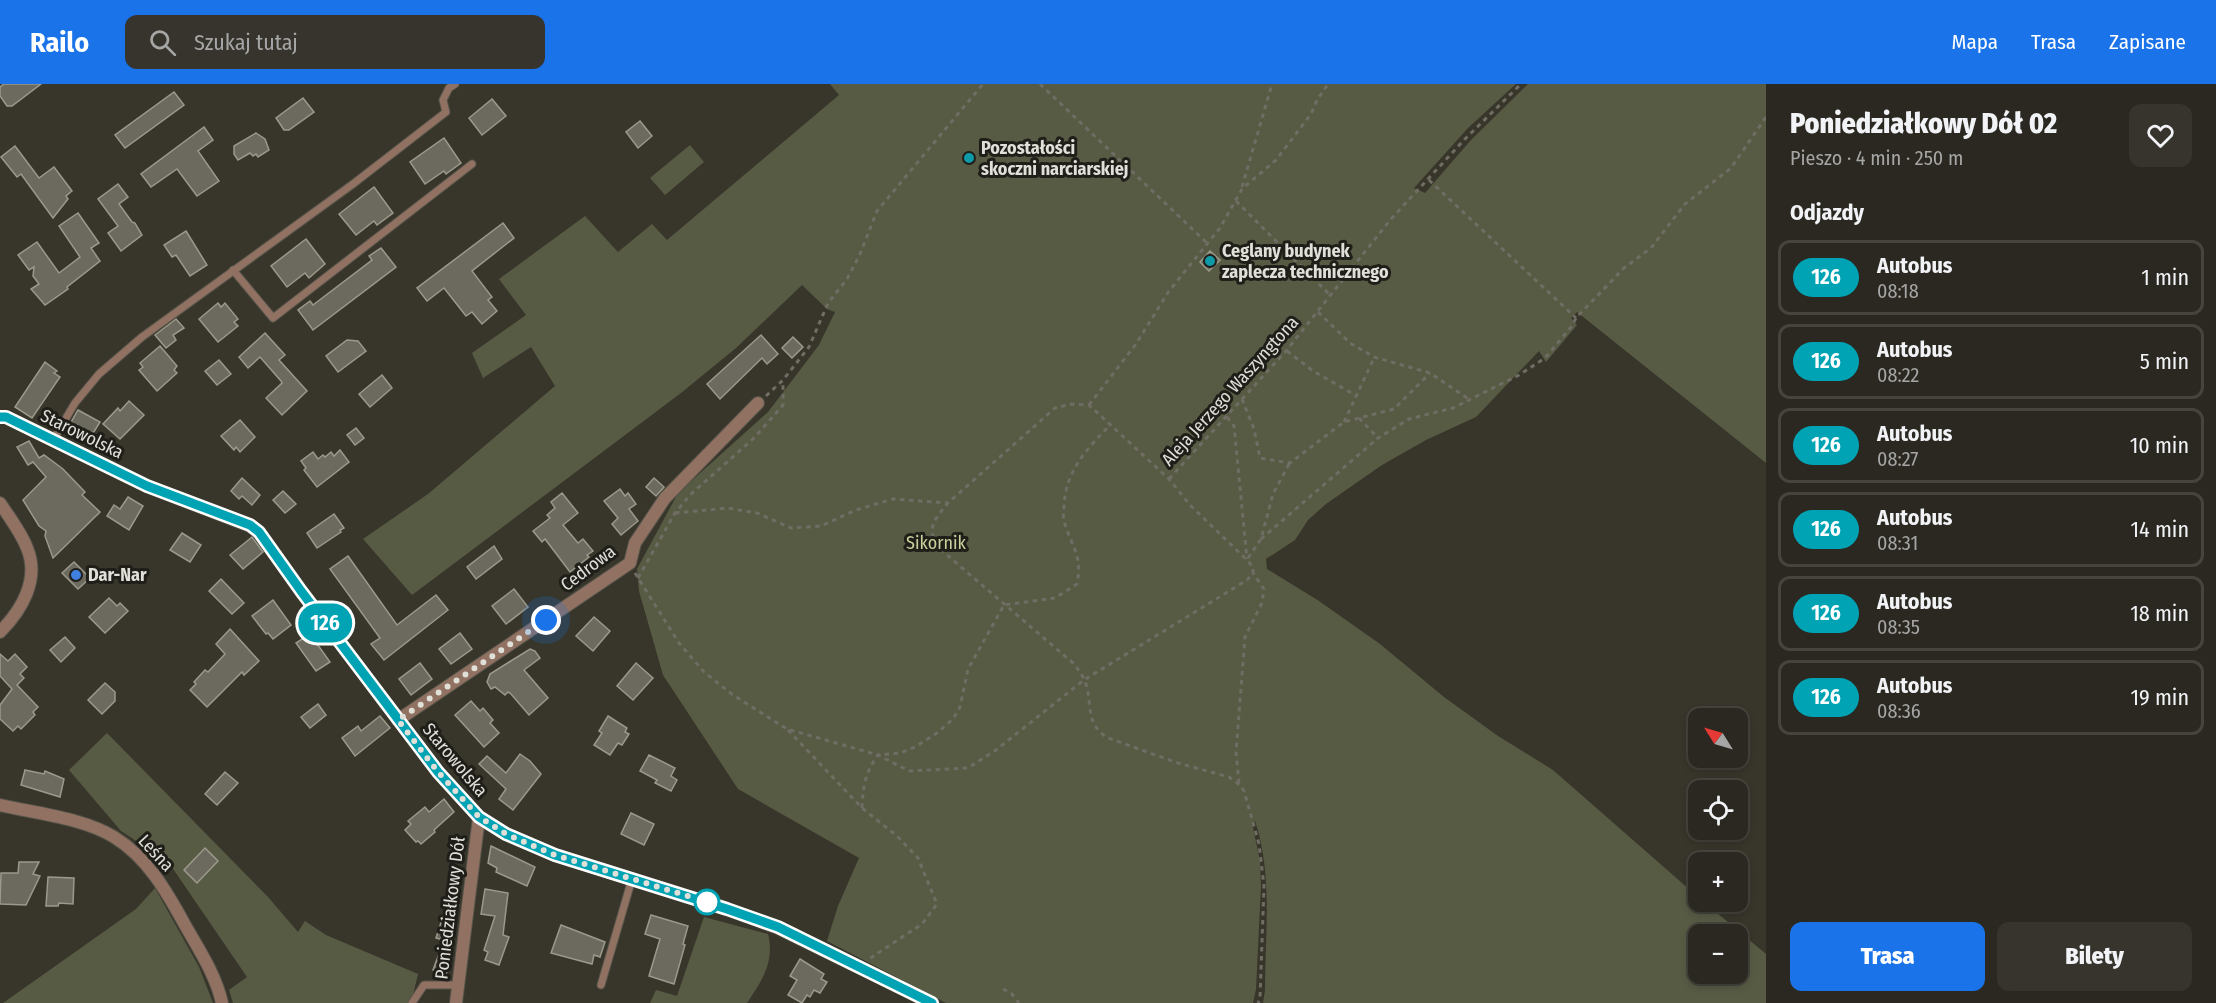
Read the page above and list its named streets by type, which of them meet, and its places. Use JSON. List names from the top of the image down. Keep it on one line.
{"streets":{"street":["Starowolska","Cedrowa","Leśna","Poniedziałkowy Dół"],"path":["Aleja Jerzego Waszyngtona"]},"crossings":[["Starowolska","Cedrowa"],["Starowolska","Poniedziałkowy Dół"]],"parks":["Sikornik"],"places":["Pozostałości skoczni narciarskiej","Ceglany budynek zaplecza technicznego","Dar-Nar"],"lines":["bus line 126"],"north":"top left","page":{"header":"Railo","search":"Szukaj tutaj","nav":["Mapa","Trasa","Zapisane"],"on_map":"126","heading":[["Poniedziałkowy Dół 02","Pieszo · 4 min · 250 m"],"Odjazdy"],"list":[{"mark":"126","name":"Autobus","note":"08:18","value":"1 min"},{"mark":"126","name":"Autobus","note":"08:22","value":"5 min"},{"mark":"126","name":"Autobus","note":"08:27","value":"10 min"},{"mark":"126","name":"Autobus","note":"08:31","value":"14 min"},{"mark":"126","name":"Autobus","note":"08:35","value":"18 min"},{"mark":"126","name":"Autobus","note":"08:36","value":"19 min"}],"map_buttons":["+","−"],"buttons":["Trasa","Bilety"]}}
